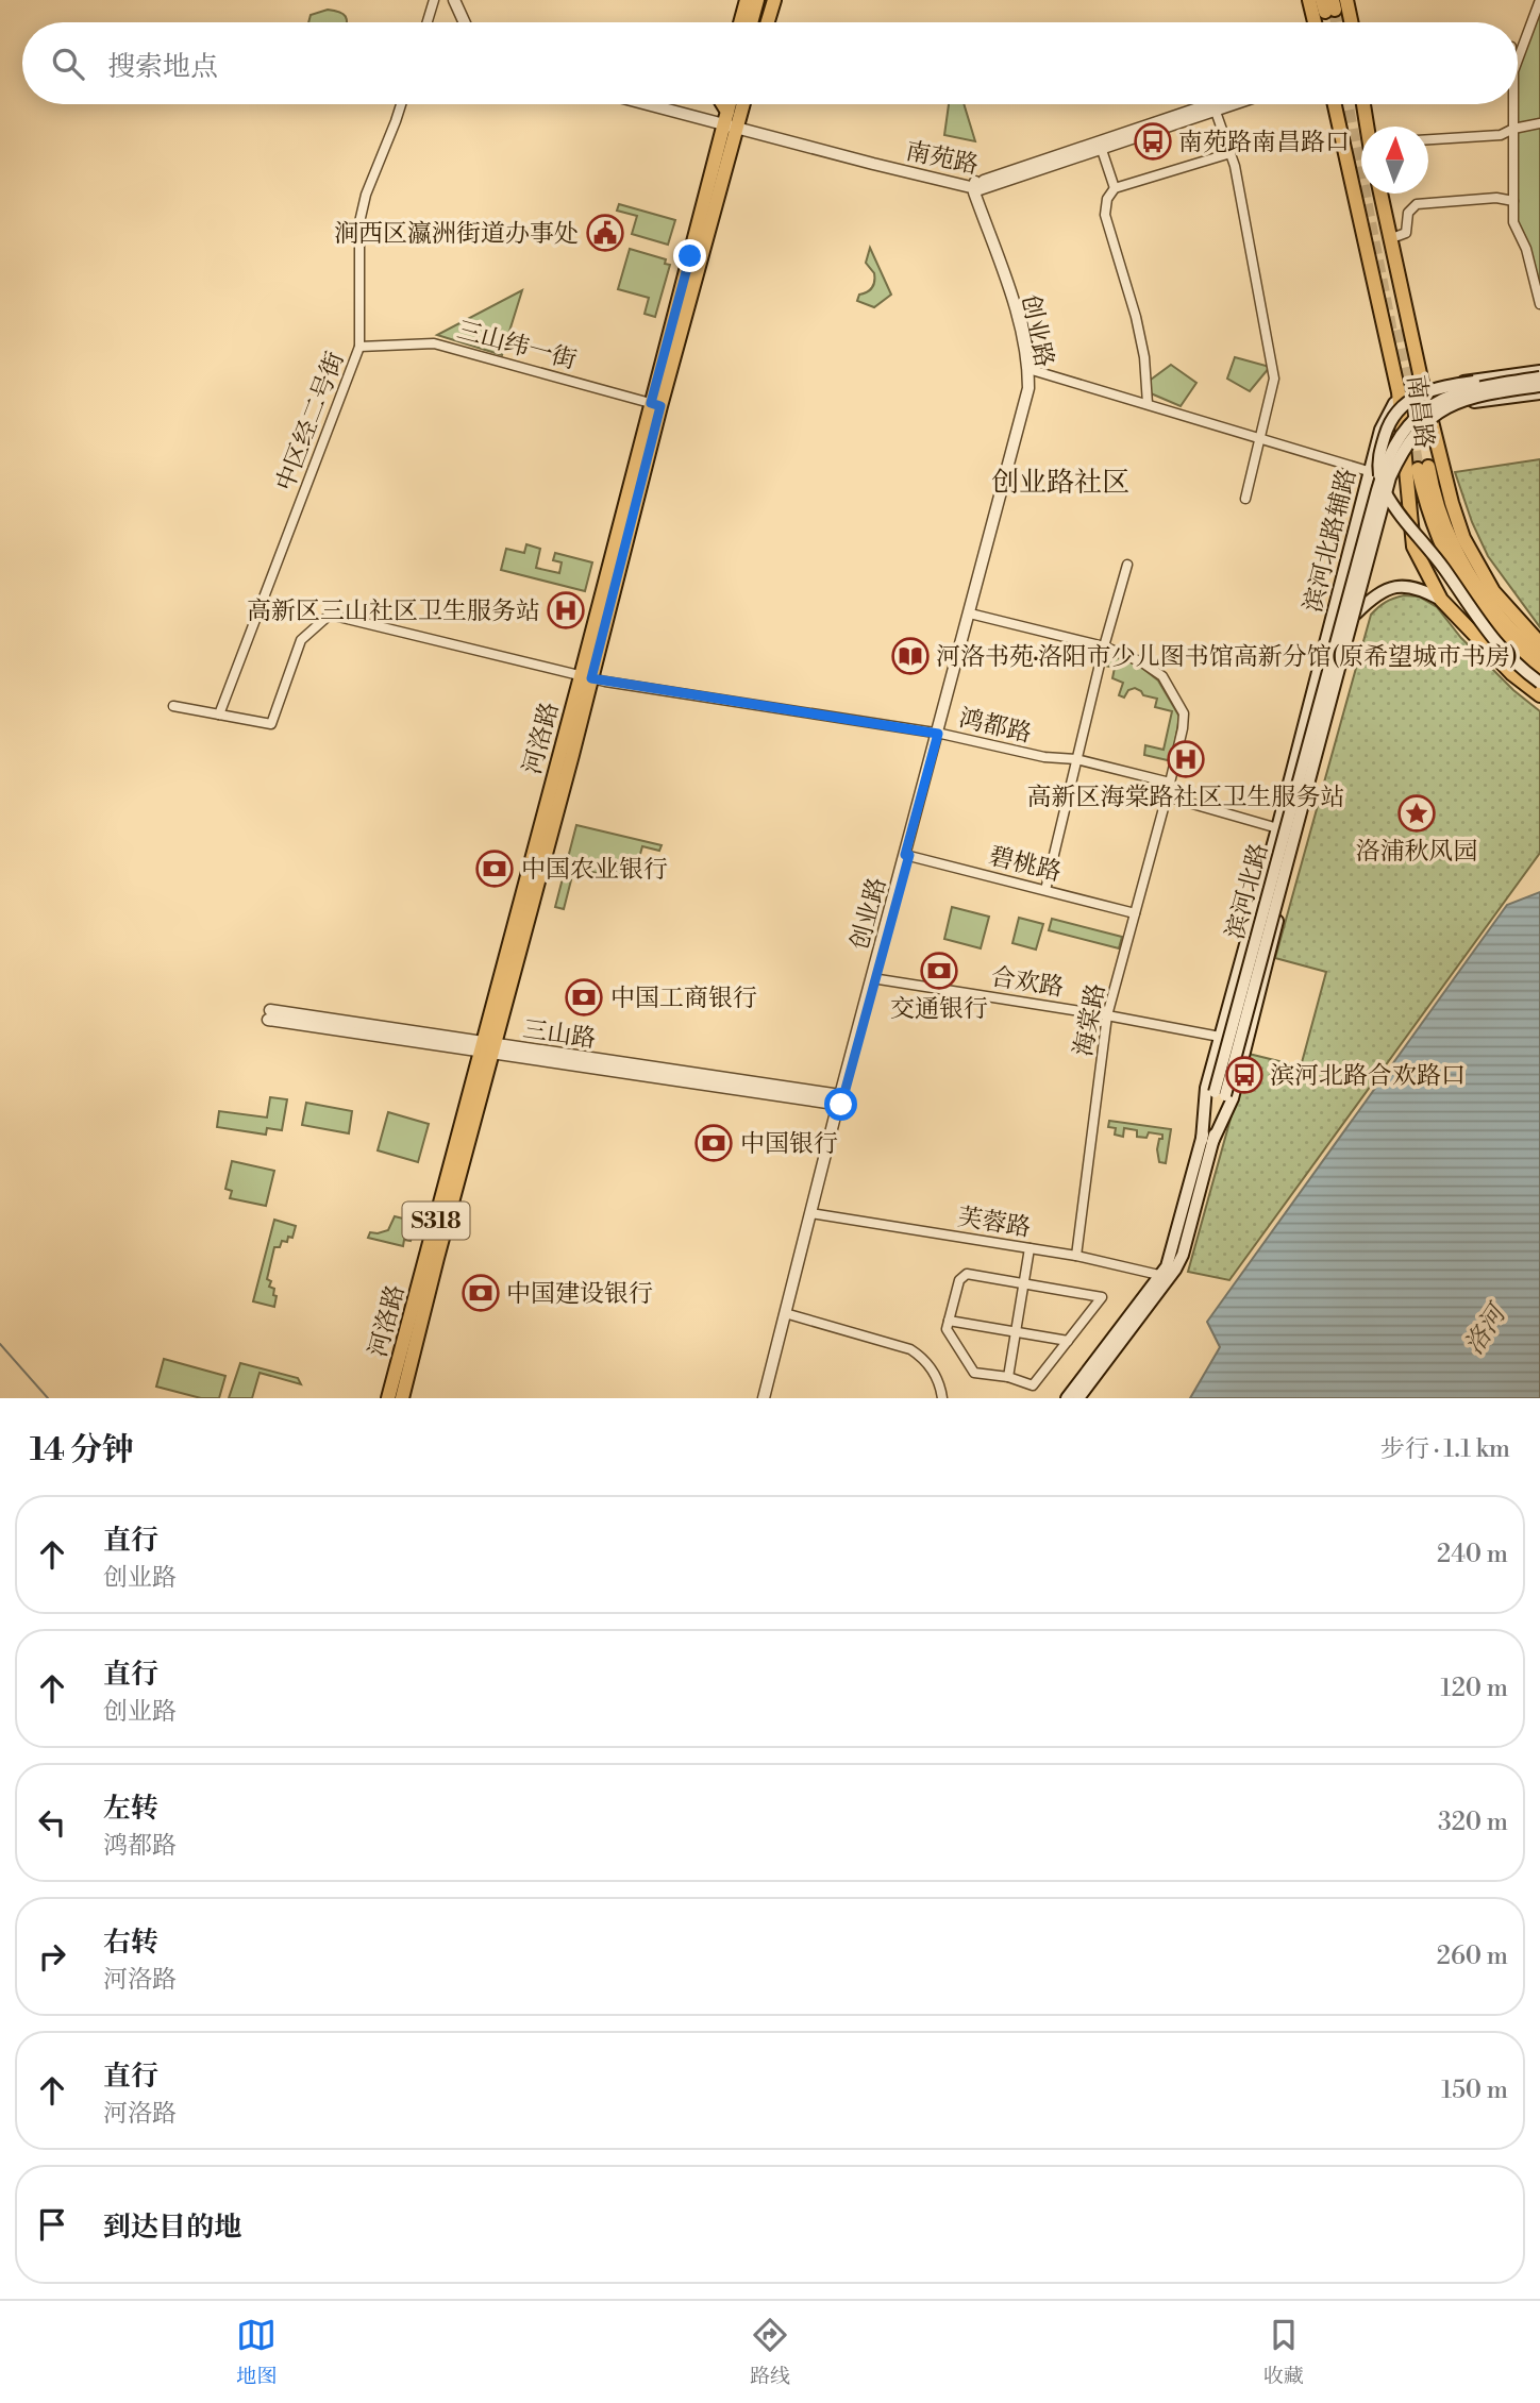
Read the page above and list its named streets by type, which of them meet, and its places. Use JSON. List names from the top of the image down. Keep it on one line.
{"streets":{"main road":["南昌路","滨河北路辅路","河洛路","滨河北路","S318"],"street":["南苑路","创业路","三山纬一街","中区经二号街","鸿都路","碧桃路","合欢路","海棠路","三山路","芙蓉路"]},"crossings":[["南苑路","创业路"],["南苑路","河洛路"],["创业路","鸿都路"],["创业路","碧桃路"],["创业路","合欢路"],["创业路","海棠路"],["创业路","三山路"],["创业路","芙蓉路"],["三山纬一街","中区经二号街"],["三山纬一街","河洛路"],["南昌路","滨河北路辅路"],["中区经二号街","鸿都路"],["滨河北路辅路","滨河北路"],["滨河北路辅路","合欢路"],["鸿都路","河洛路"],["鸿都路","海棠路"],["河洛路","三山路"],["碧桃路","海棠路"],["滨河北路","芙蓉路"],["合欢路","海棠路"],["海棠路","芙蓉路"]],"districts":["创业路社区"],"water":["洛河"],"places":{"bus stop":["南苑路南昌路口","滨河北路合欢路口"],"public building":["涧西区瀛洲街道办事处"],"hospital":["高新区三山社区卫生服务站","高新区海棠路社区卫生服务站"],"library":["河洛书苑·洛阳市少儿图书馆高新分馆(原希望城市书房)"],"place":["洛浦秋风园"],"bank":["中国农业银行","交通银行","中国工商银行","中国银行","中国建设银行"]},"north":"top","page":{"search":"搜索地点","heading":["14 分钟","步行 · 1.1 km"],"list":[["直行","创业路","240 m"],["直行","创业路","120 m"],["左转","鸿都路","320 m"],["右转","河洛路","260 m"],["直行","河洛路","150 m"],"到达目的地"],"nav":["地图","路线","收藏"]}}
